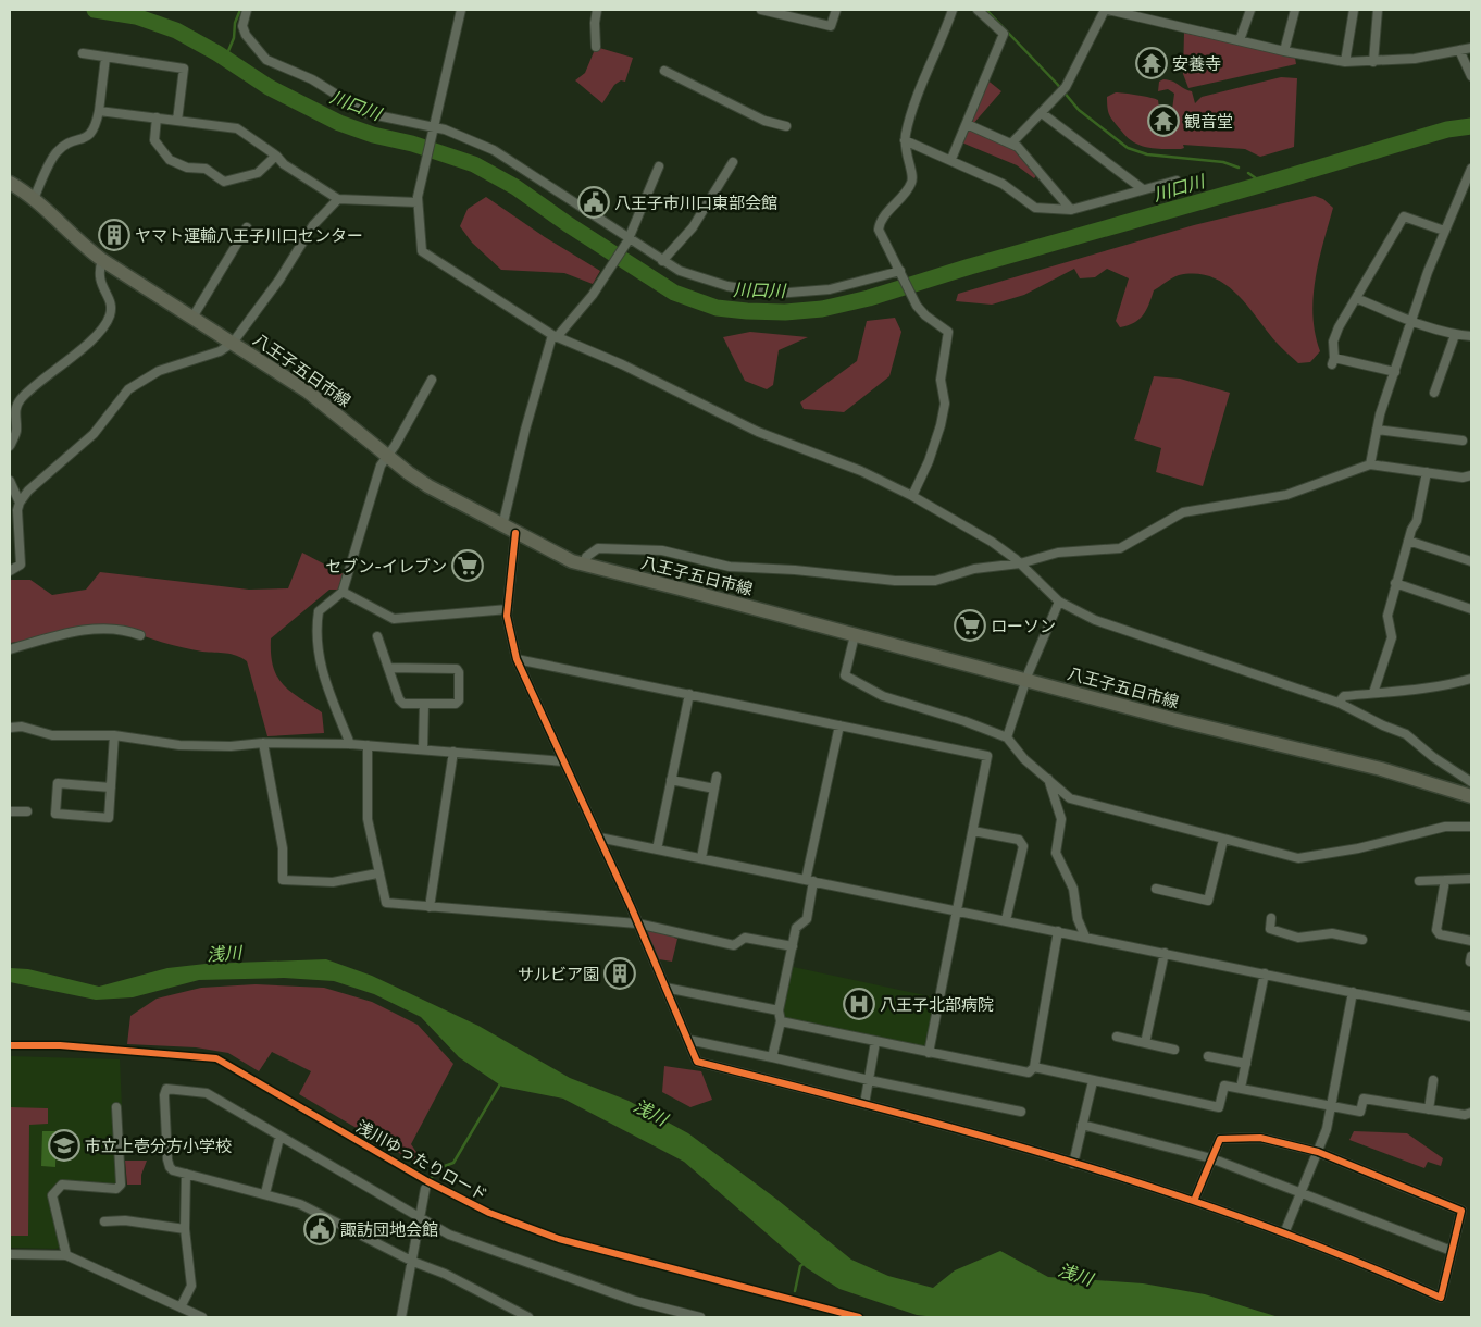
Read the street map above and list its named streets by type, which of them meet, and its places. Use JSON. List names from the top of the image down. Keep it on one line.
{"streets":{"main road":["八王子五日市線"],"cycle path":["浅川ゆったりロード"]},"water":["川口川","浅川"],"places":{"temple":["安養寺","観音堂"],"public building":["八王子市川口東部会館","諏訪団地会館"],"building":["ヤマト運輸八王子川口センター","サルビア園"],"supermarket":["セブン-イレブン","ローソン"],"hospital":["八王子北部病院"],"school or university":["市立上壱分方小学校"]}}
